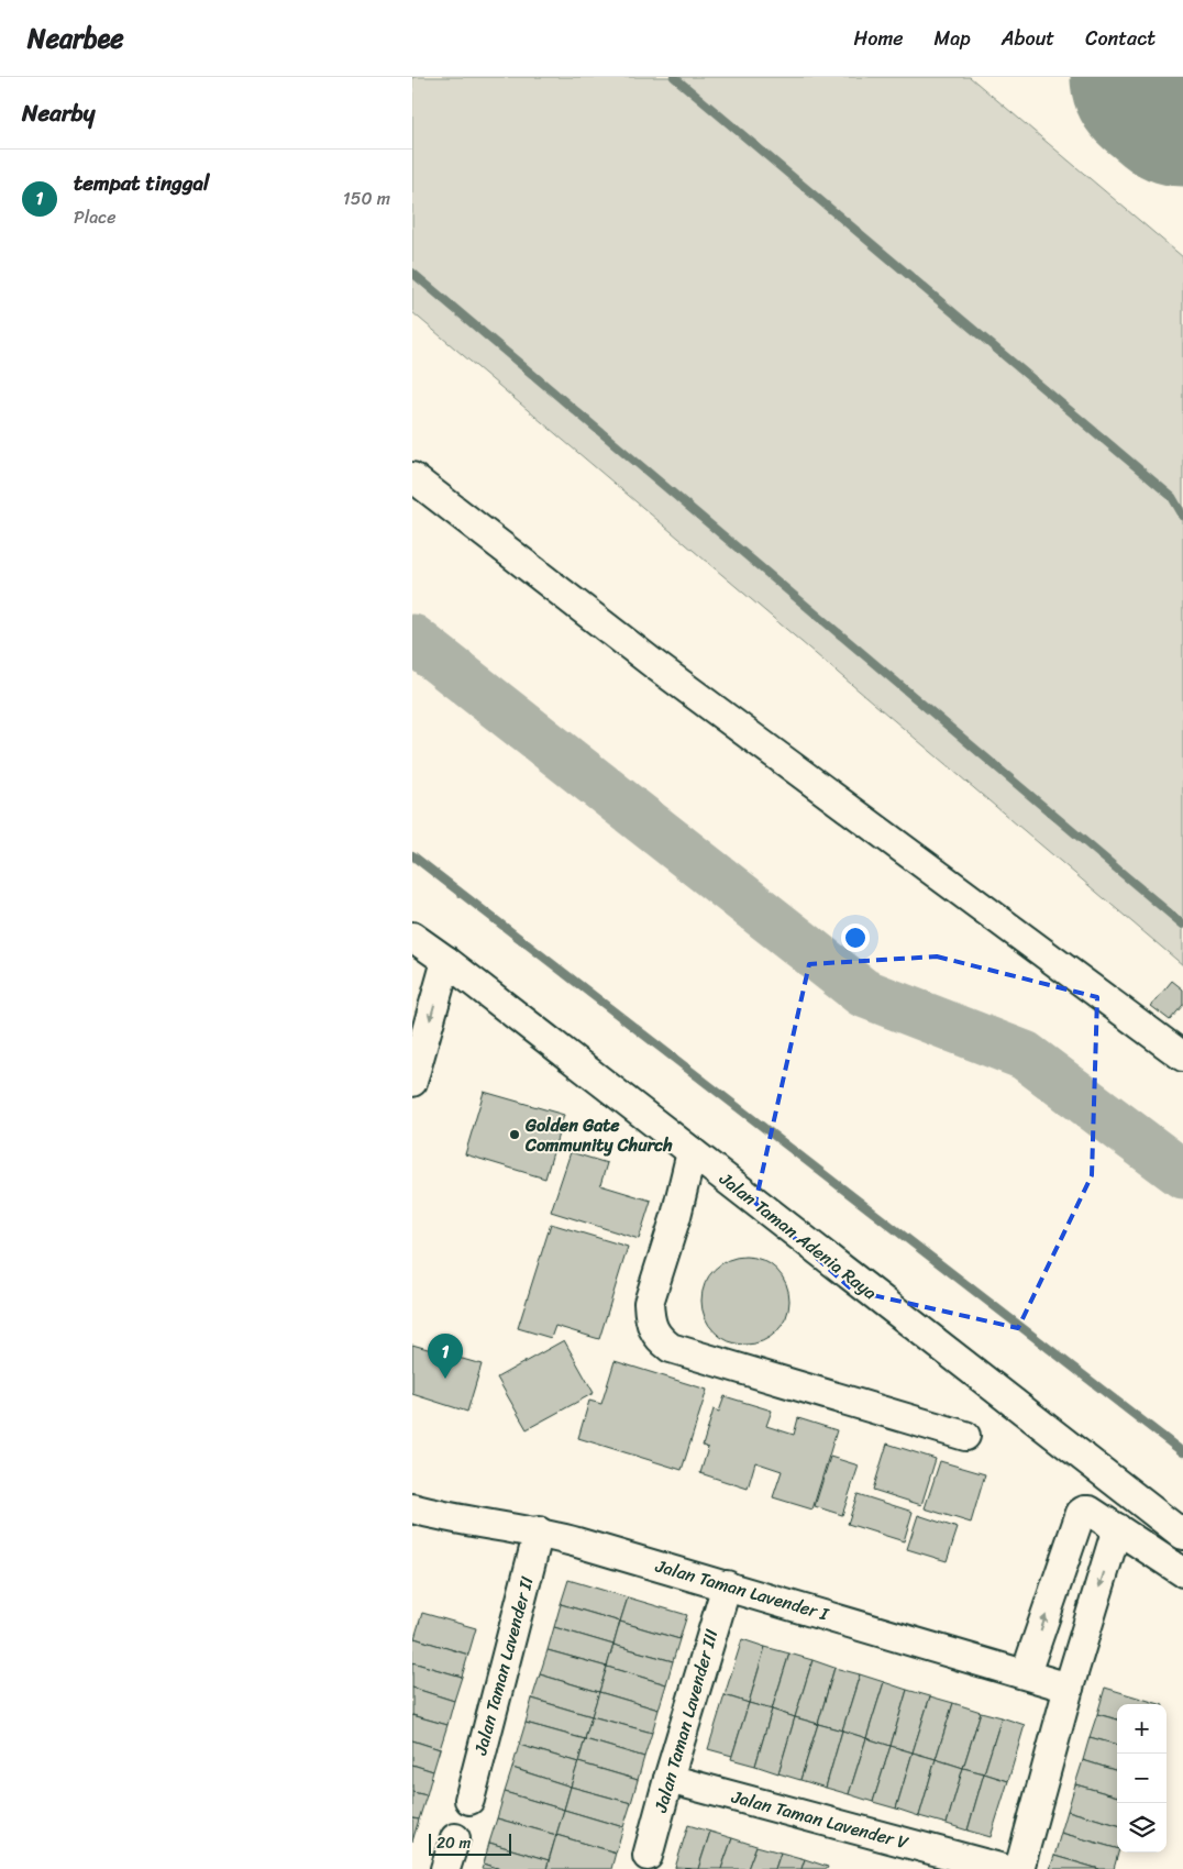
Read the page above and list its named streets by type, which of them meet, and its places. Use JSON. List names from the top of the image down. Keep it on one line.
{"streets":{"street":["Jalan Taman Adenia Raya","Jalan Taman Lavender I","Jalan Taman Lavender II","Jalan Taman Lavender III","Jalan Taman Lavender V"]},"crossings":[["Jalan Taman Lavender I","Jalan Taman Lavender II"],["Jalan Taman Lavender I","Jalan Taman Lavender III"],["Jalan Taman Lavender III","Jalan Taman Lavender V"]],"places":["Golden Gate Community Church"],"scale_bar":"20 m","page":{"header":"Nearbee","nav":["Home","Map","About","Contact"],"heading":"Nearby","list":[{"mark":"1","name":"tempat tinggal","note":"Place","value":"150 m"}],"pins":"1","map_buttons":["+","−"],"scale":"20 m"}}
